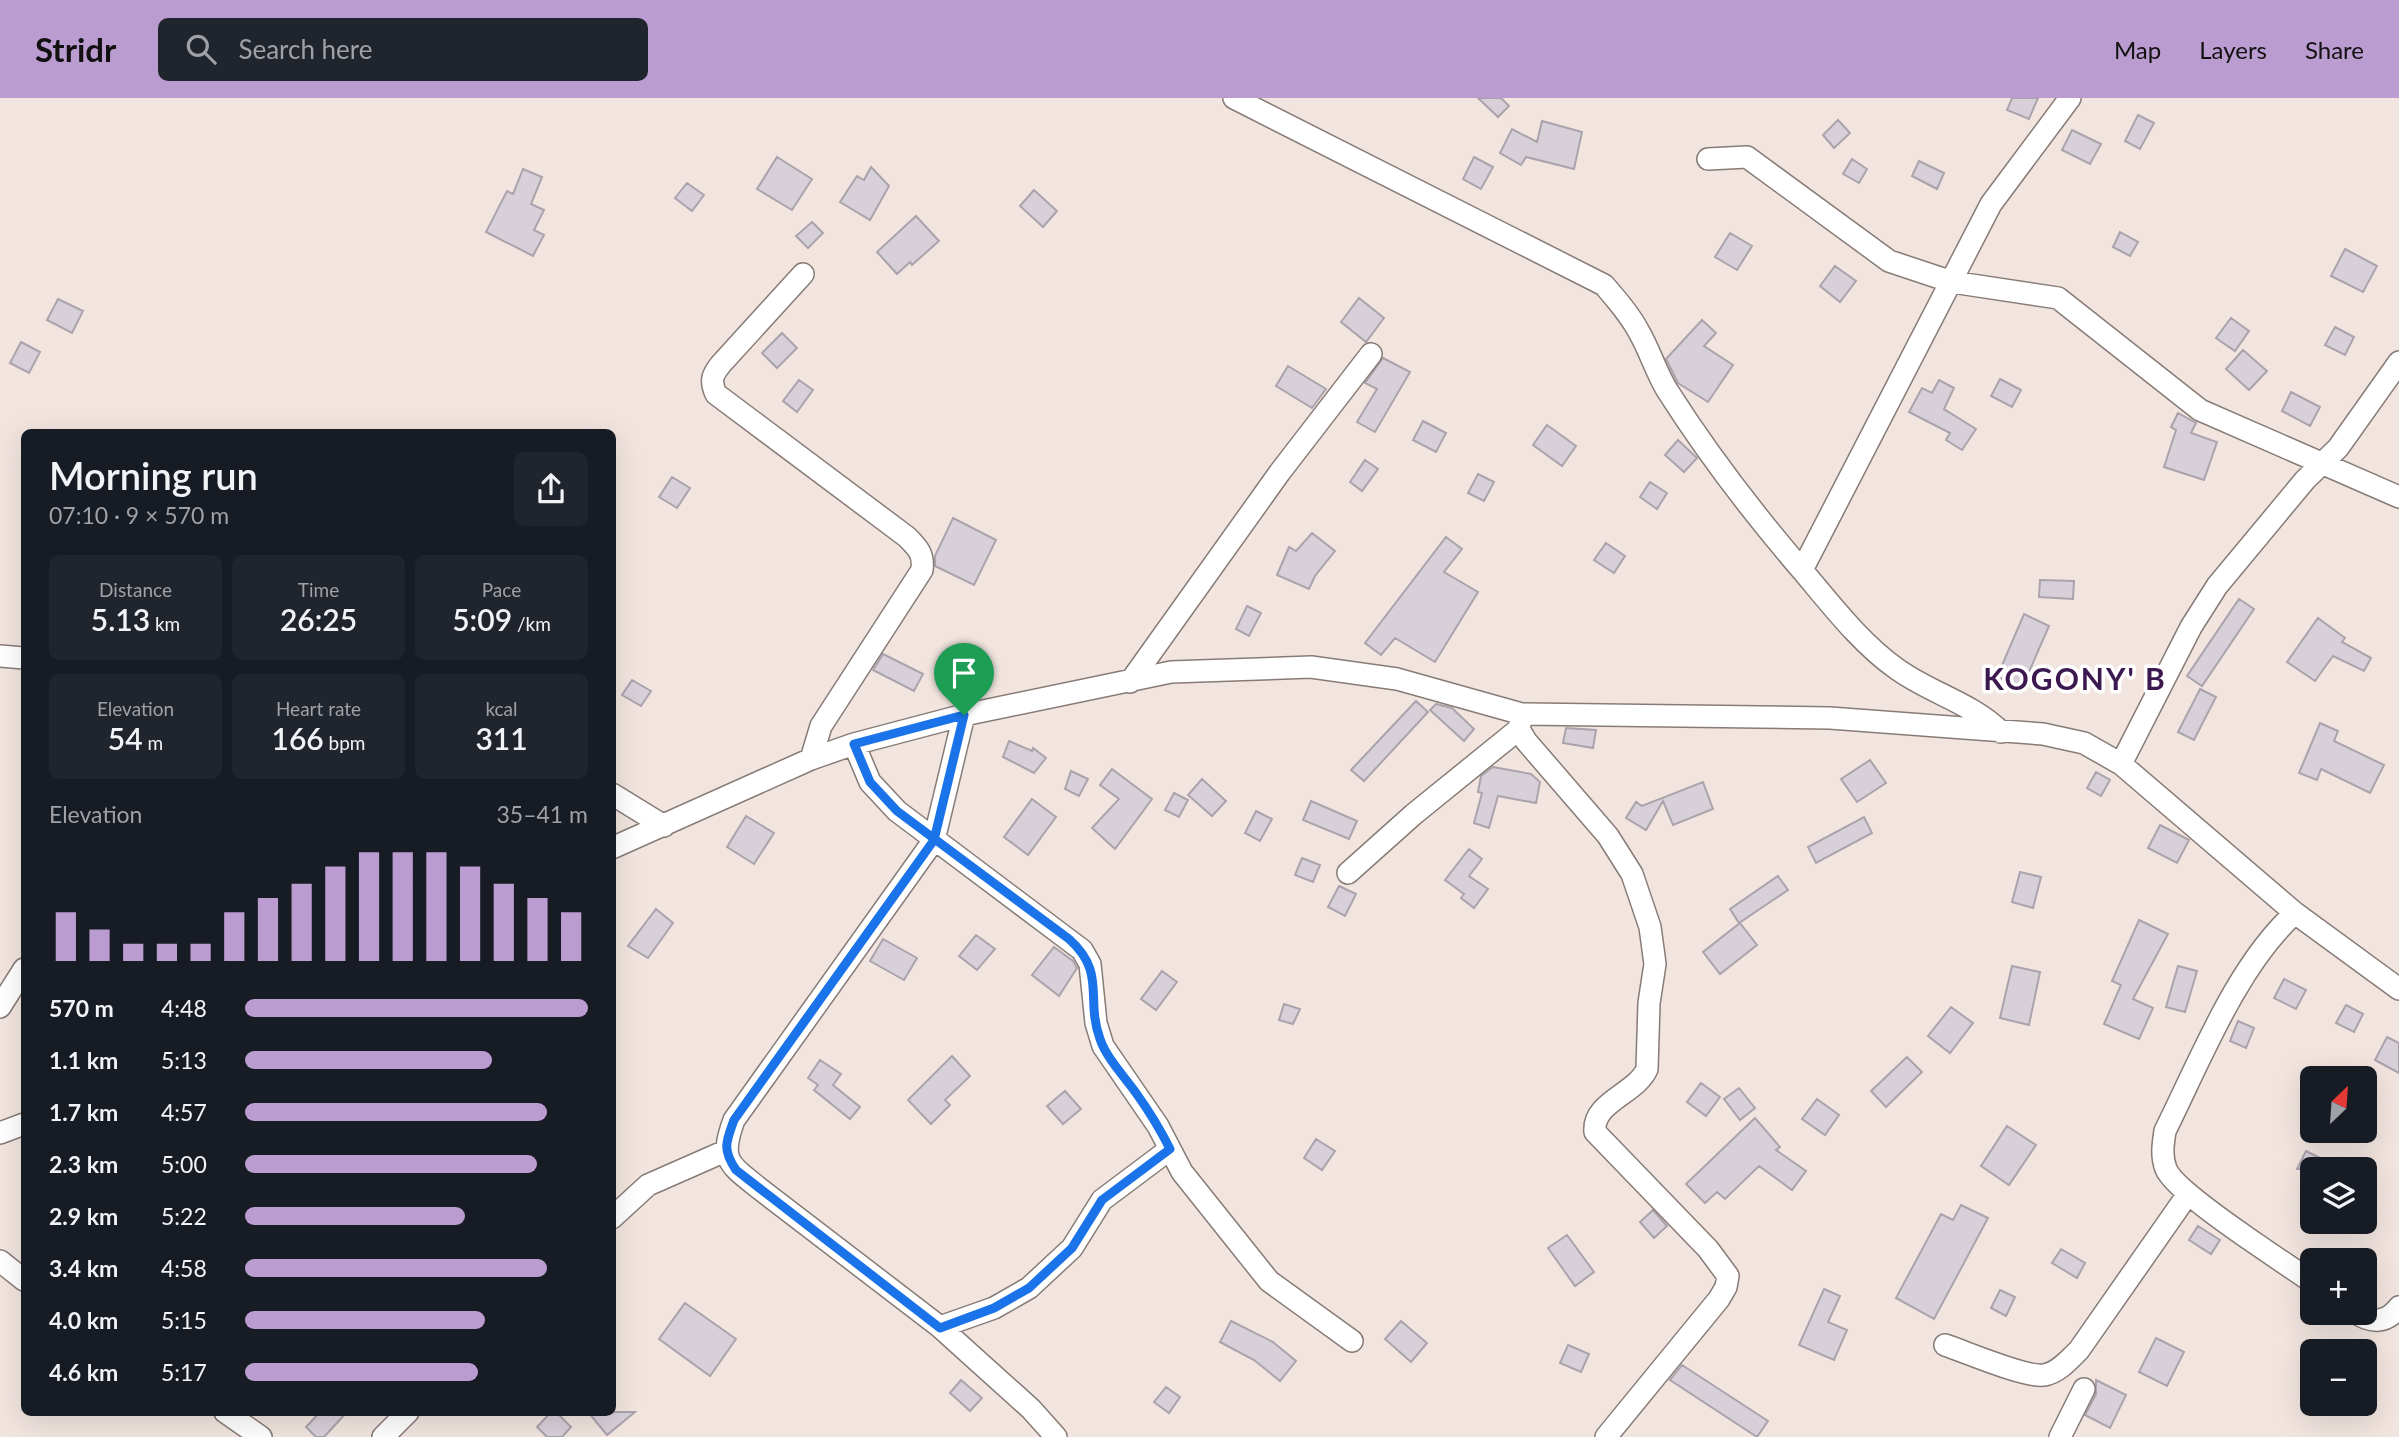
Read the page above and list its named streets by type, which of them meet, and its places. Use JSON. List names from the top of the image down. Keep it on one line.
{"districts":["KOGONY' B"],"north":"top right","page":{"header":"Stridr","search":"Search here","nav":["Map","Layers","Share"],"heading":["Morning run","07:10 · 9 × 570 m"],"stats":[["Distance","5.13 km"],["Time","26:25"],["Pace","5:09 /km"],["Elevation","54 m"],["Heart rate","166 bpm"],["kcal","311"]],"chart":["Elevation","35–41 m"],"list":[{"name":"570 m","note":"4:48"},{"name":"1.1 km","note":"5:13"},{"name":"1.7 km","note":"4:57"},{"name":"2.3 km","note":"5:00"},{"name":"2.9 km","note":"5:22"},{"name":"3.4 km","note":"4:58"},{"name":"4.0 km","note":"5:15"},{"name":"4.6 km","note":"5:17"}],"map_buttons":["+","−"]}}
